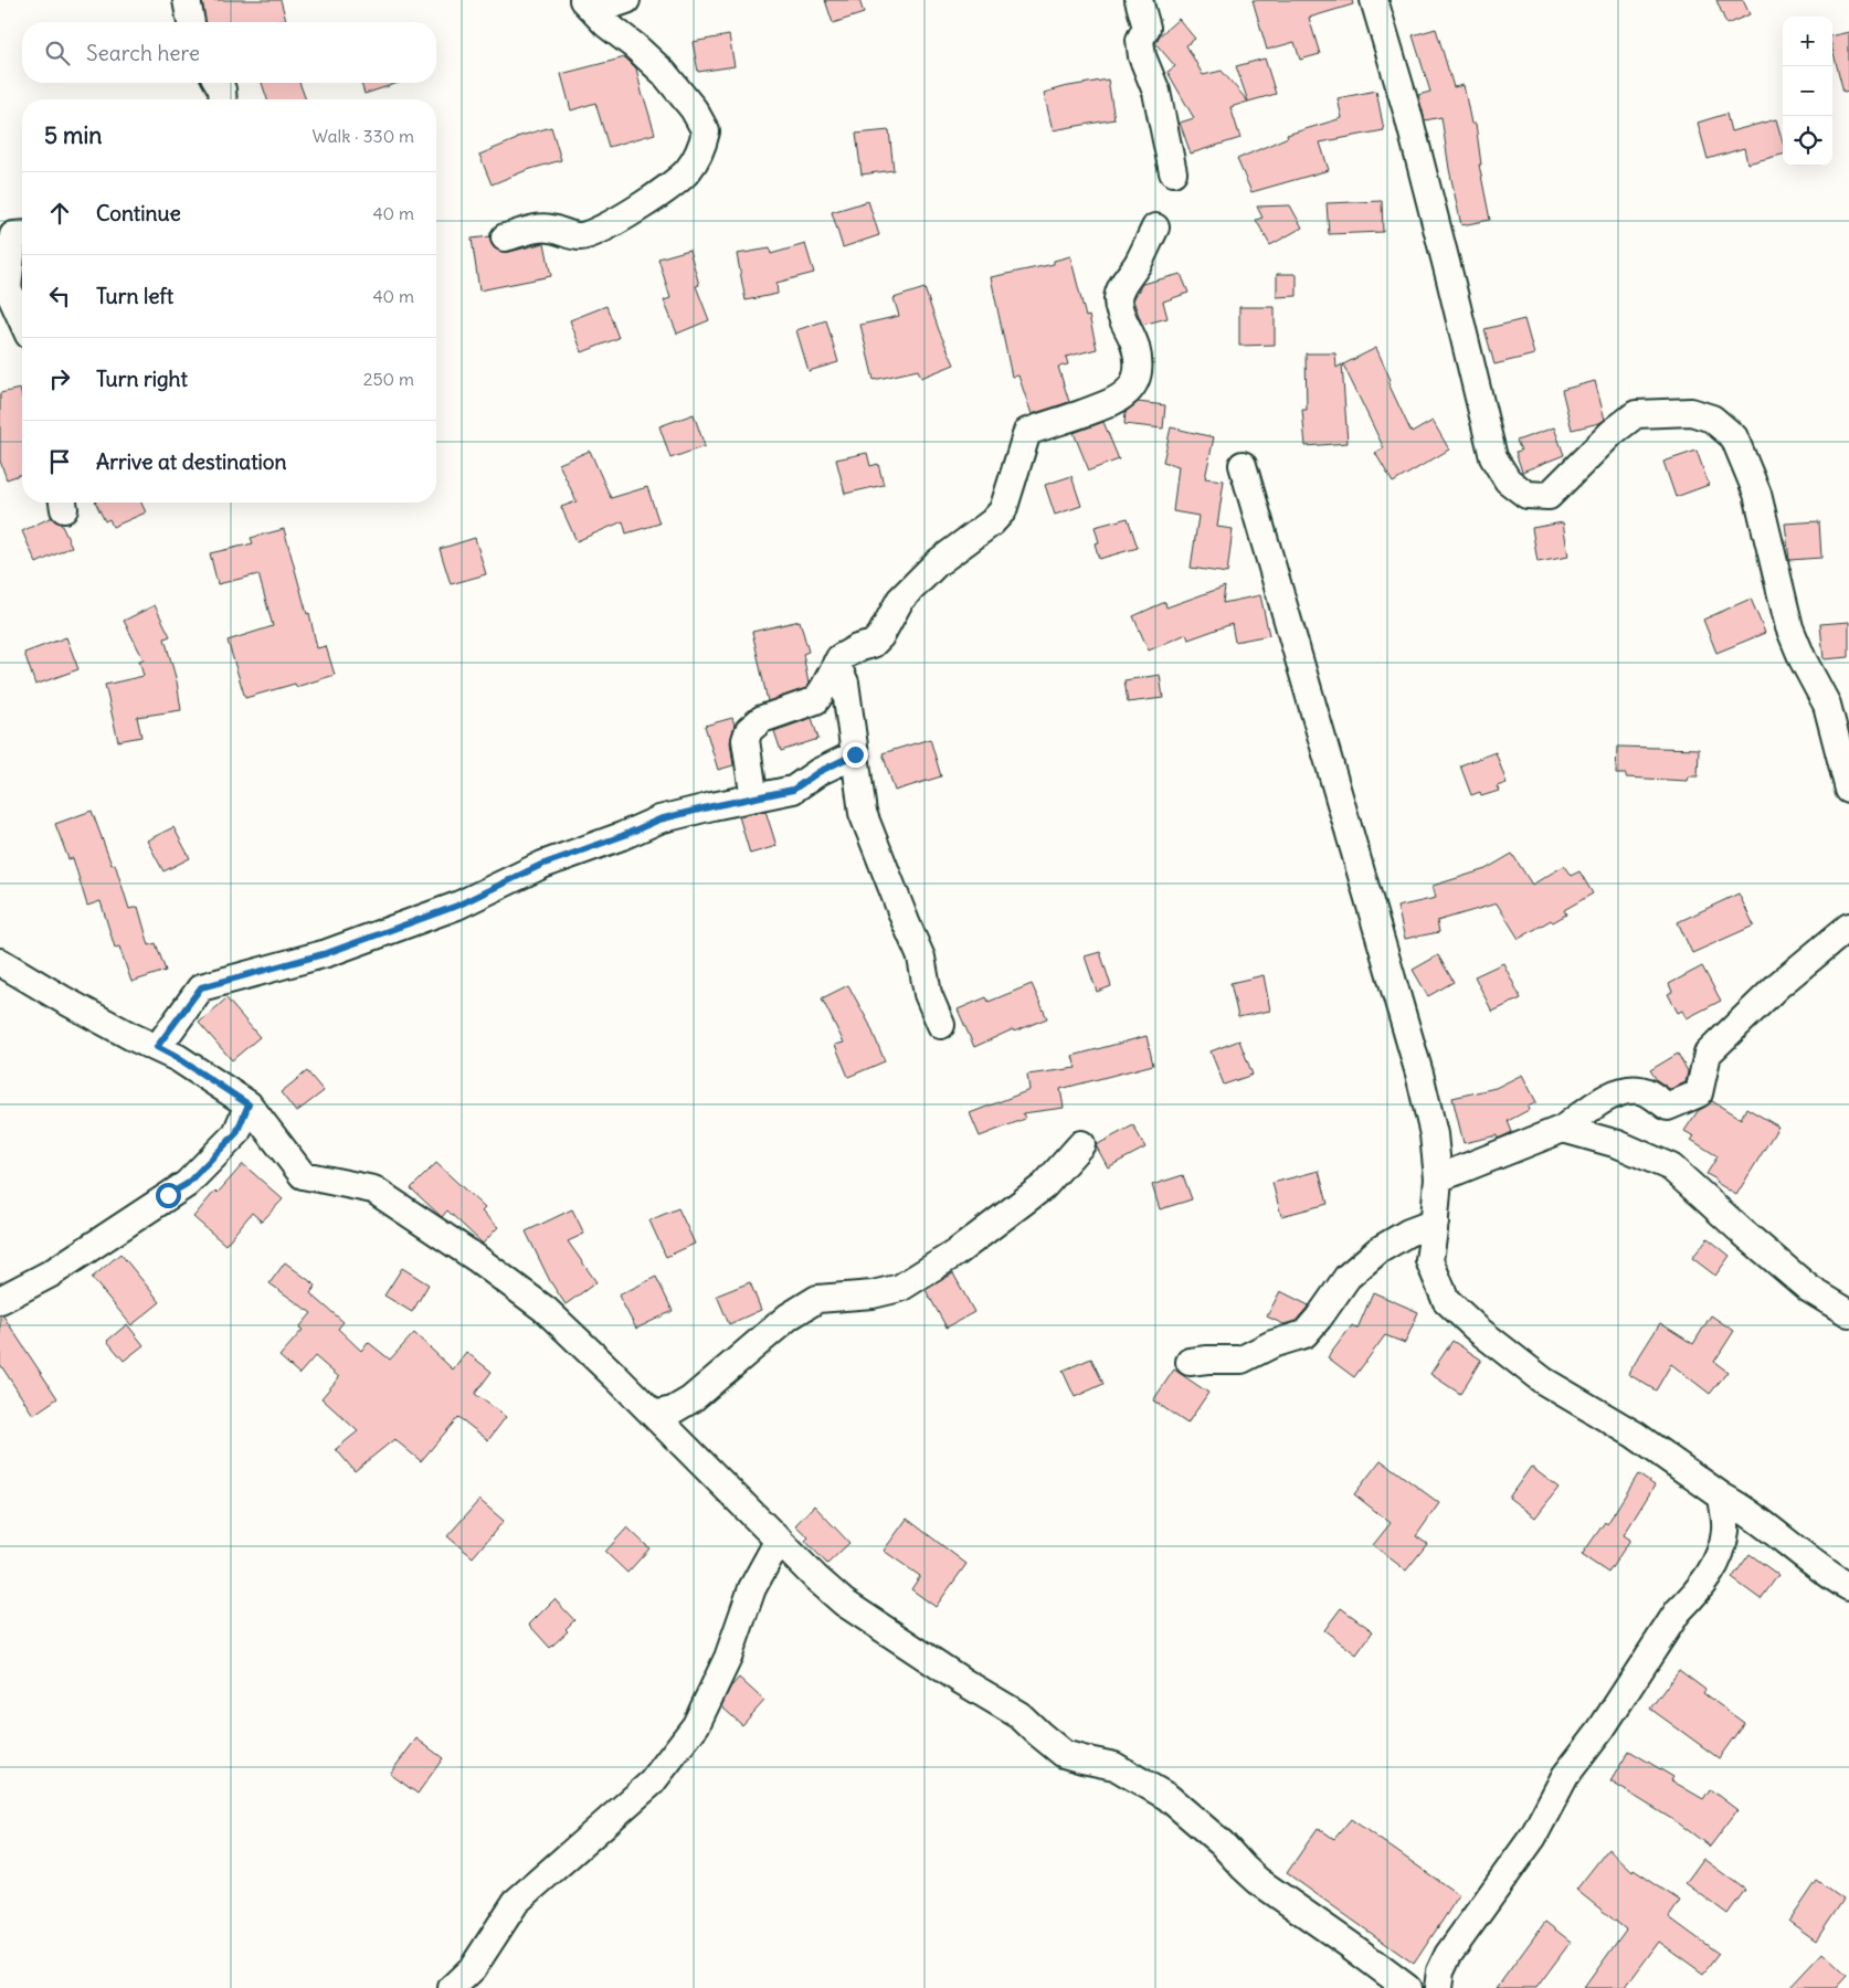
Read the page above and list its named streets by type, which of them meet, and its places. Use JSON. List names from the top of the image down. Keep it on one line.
{"page":{"map_buttons":["+","−"],"search":"Search here","heading":["5 min","Walk · 330 m"],"list":[["Continue","40 m"],["Turn left","40 m"],["Turn right","250 m"],"Arrive at destination"]}}
